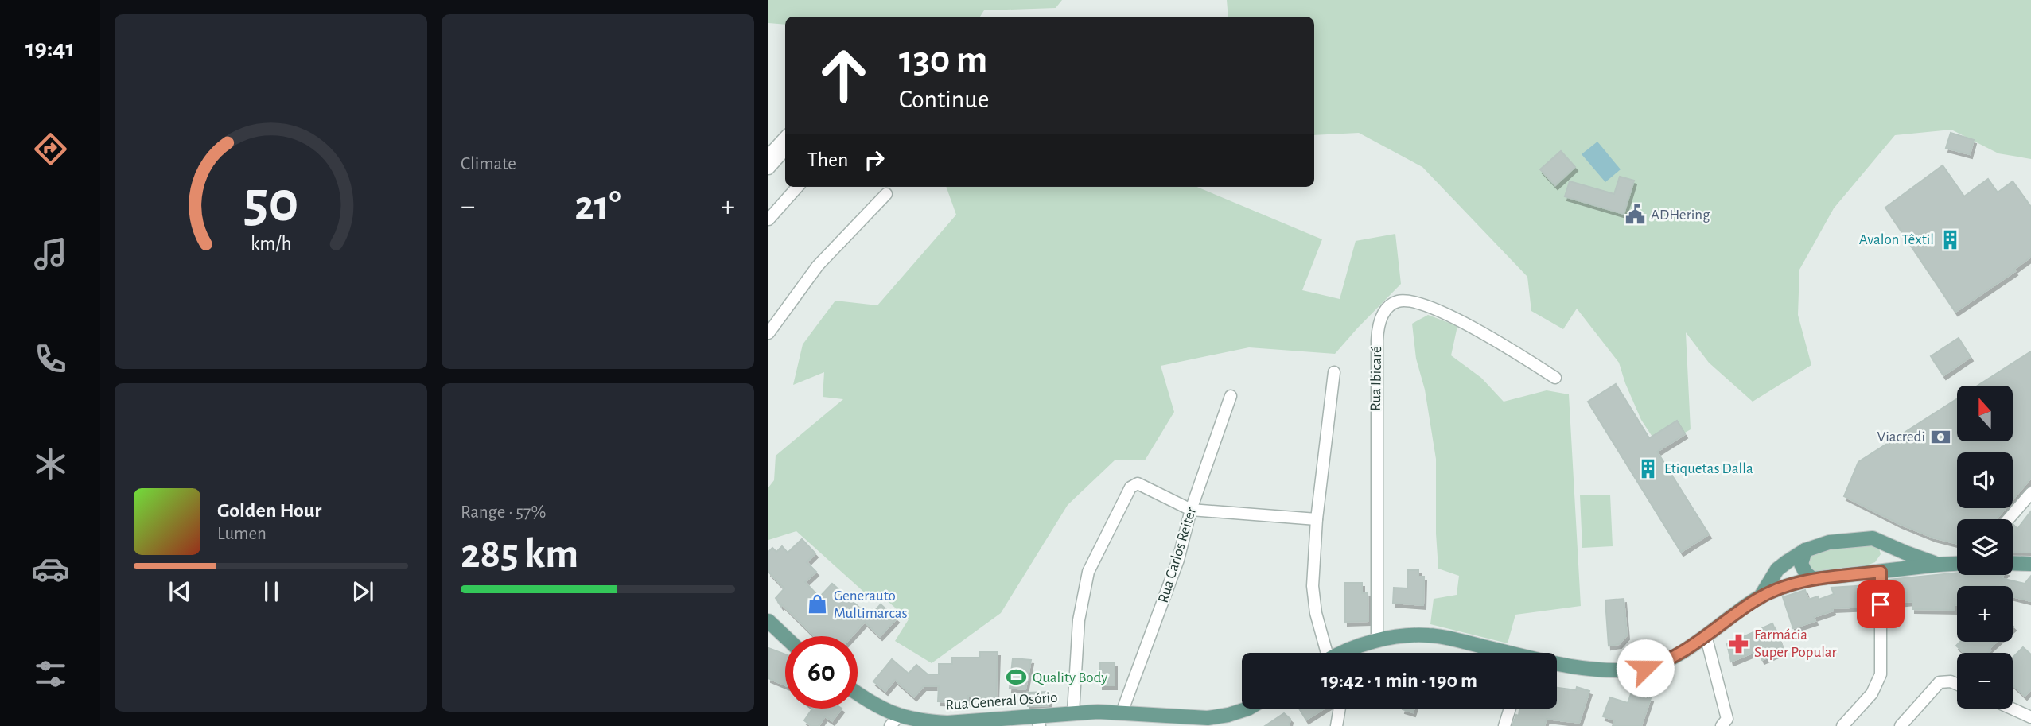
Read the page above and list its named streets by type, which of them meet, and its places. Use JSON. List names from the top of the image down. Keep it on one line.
{"streets":{"main road":["Rua General Osório"],"street":["Rua Ibicaré","Rua Carlos Reiter"]},"crossings":[["Rua Carlos Reiter","Rua General Osório"]],"places":{"public building":["ADHering"],"building":["Avalon Têxtil","Etiquetas Dalla"],"bank":["Viacredi"],"shop":["Generauto Multimarcas"],"pharmacy":["Farmácia Super Popular"],"sports":["Quality Body"]},"north":"top","page":{"tabs":"19:41","tile":["Climate",["Range · 57%","285 km"]],"turn":["130 m","Continue"],"then":"Then","heat":["−","21°","+"],"map_buttons":["+","−"],"song":["Golden Hour","Lumen"],"limit":"60","trip":"19:42 · 1 min · 190 m","gauge":["50","km/h"]}}
